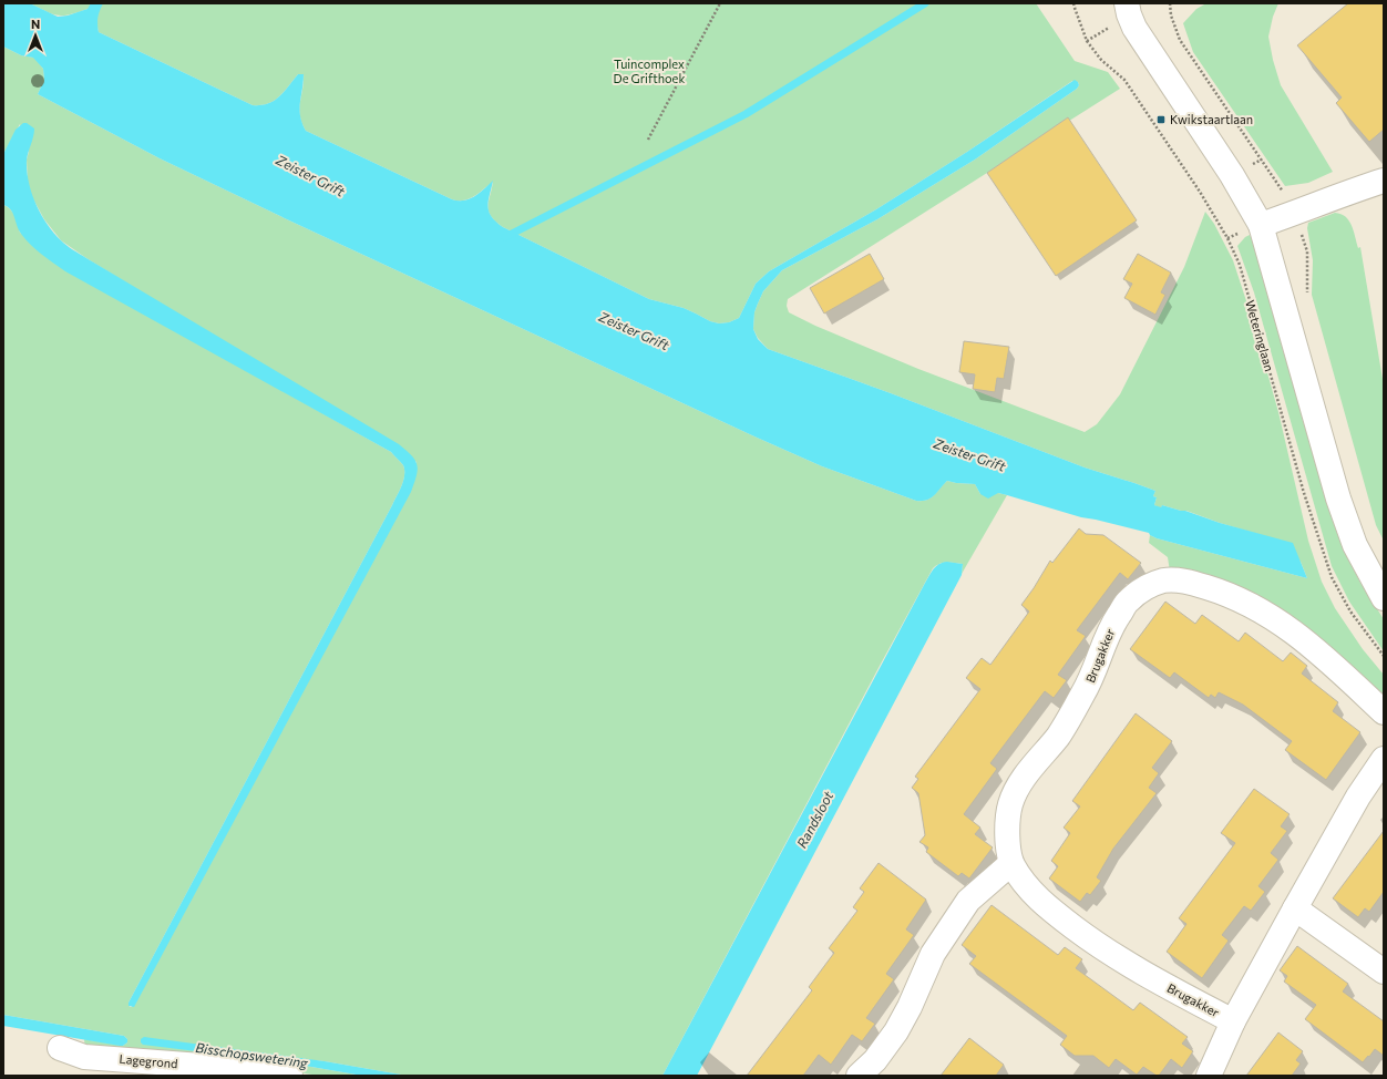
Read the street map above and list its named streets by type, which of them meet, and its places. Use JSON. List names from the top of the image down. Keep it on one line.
{"streets":{"street":["Brugakker","Lagegrond"],"path":["Weteringlaan"]},"water":["Zeister Grift","Randsloot","Bisschopswetering"],"parks":["Tuincomplex De Grifthoek"],"places":{"transit":["Kwikstaartlaan"]},"north":"top"}
